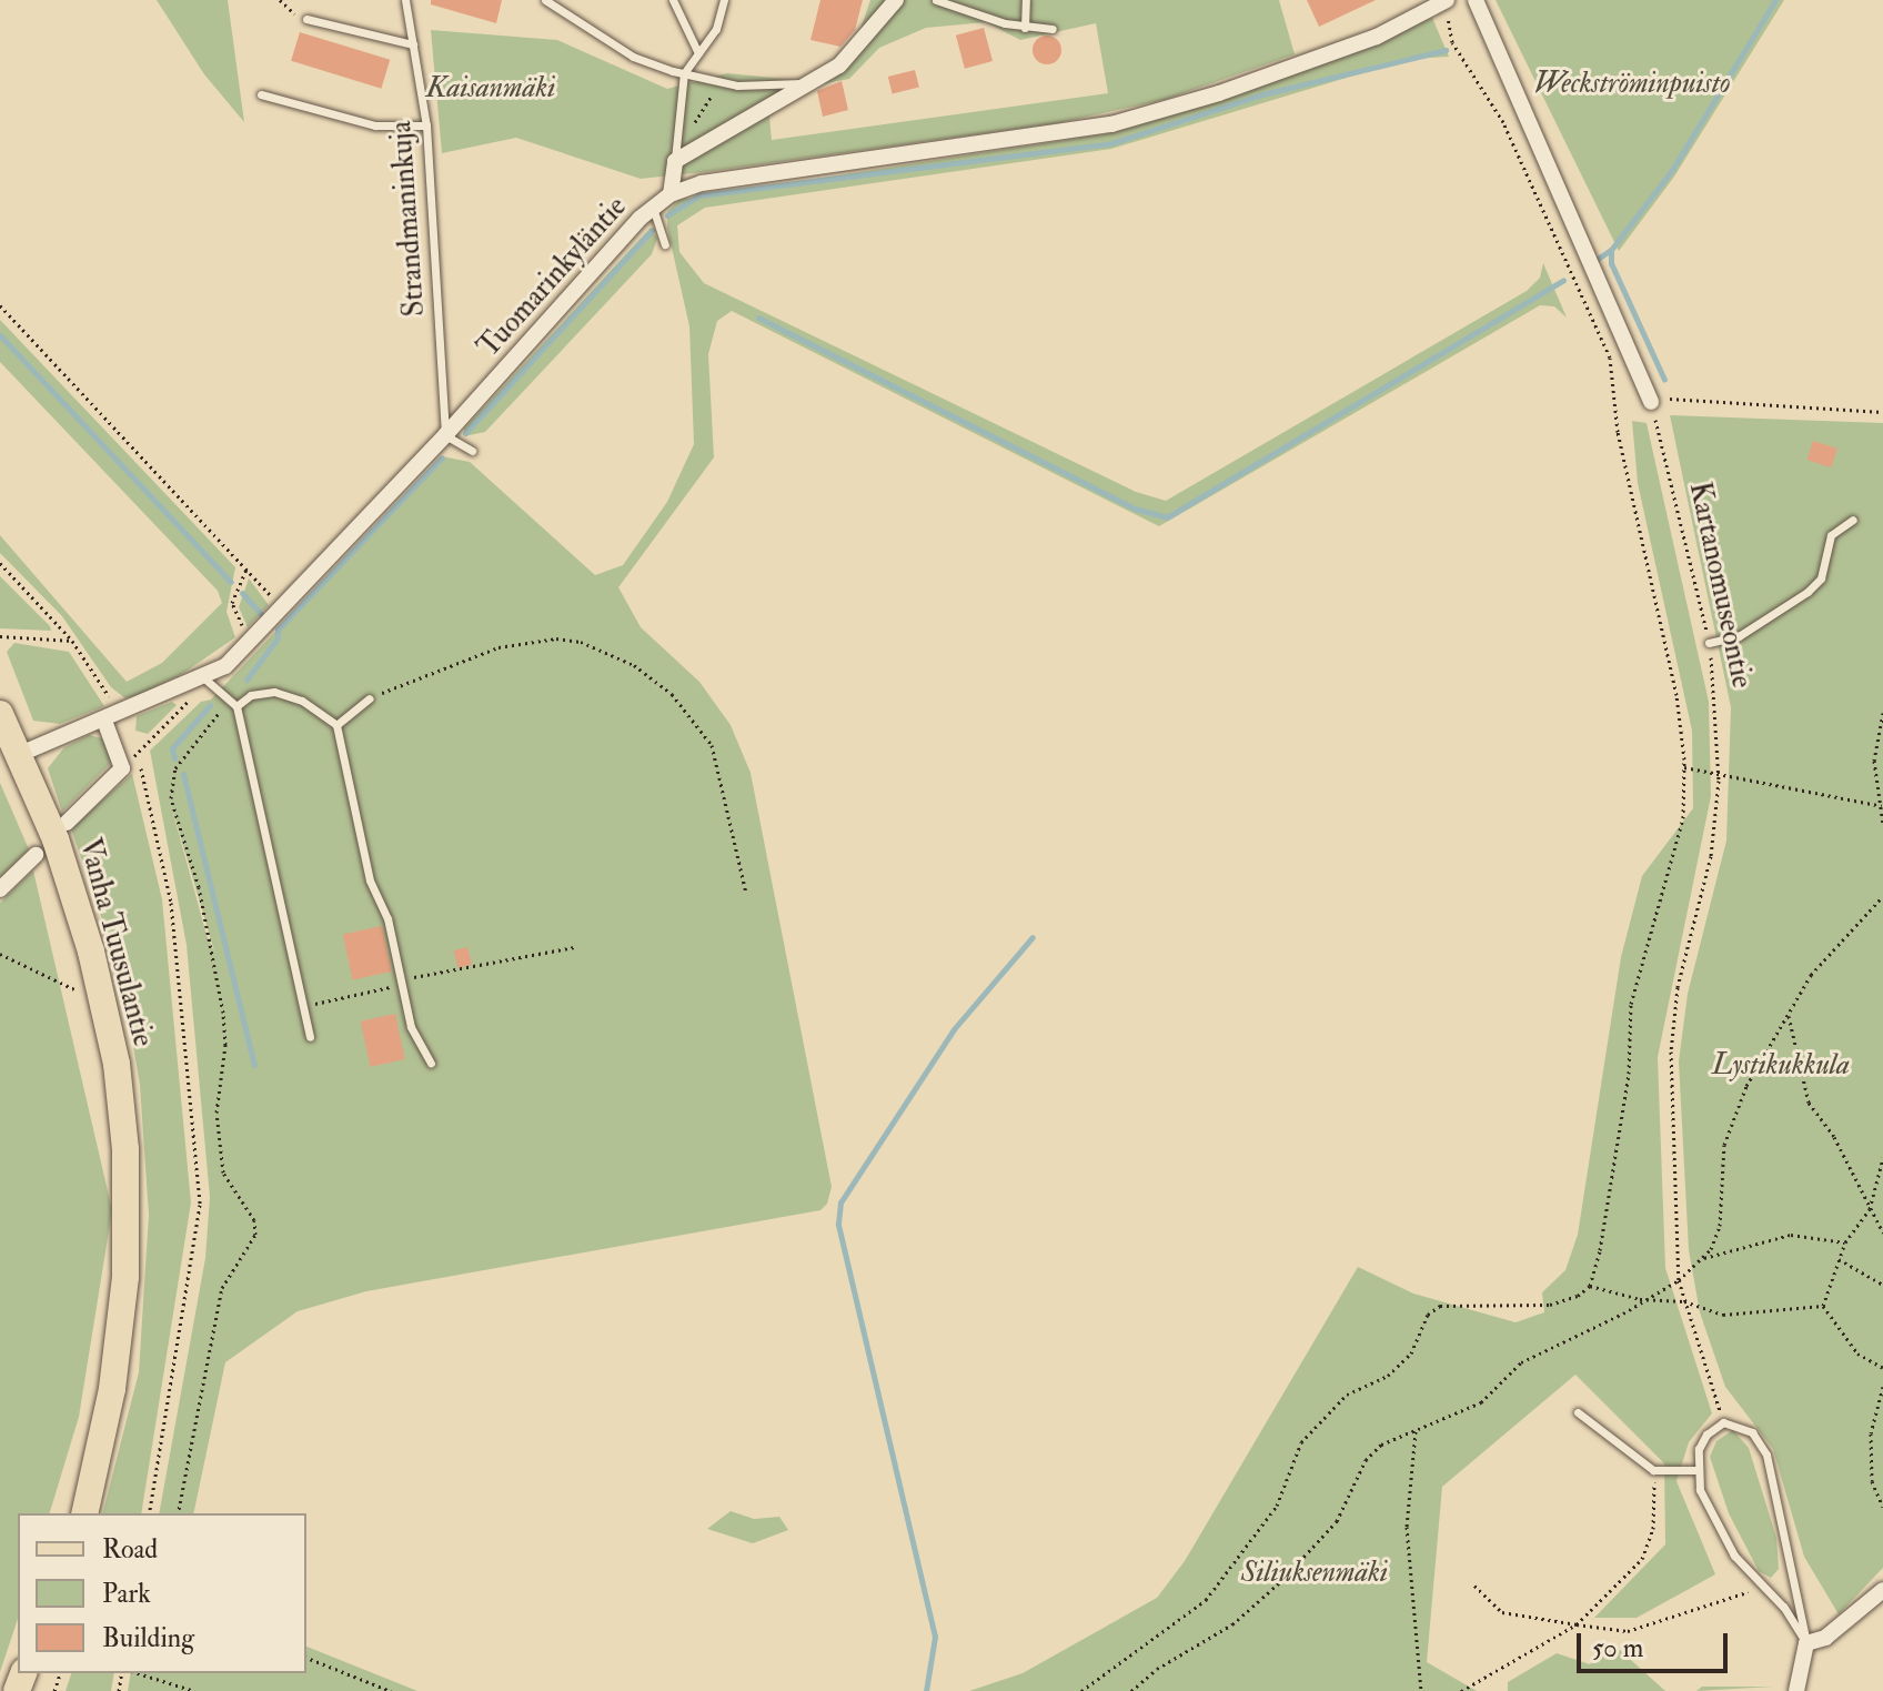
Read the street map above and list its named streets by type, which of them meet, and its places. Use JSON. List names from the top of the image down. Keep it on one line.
{"streets":{"main road":["Vanha Tuusulantie"],"street":["Tuomarinkyläntie"],"lane":["Strandmaninkuja"],"path":["Kartanomuseontie"]},"crossings":[["Strandmaninkuja","Tuomarinkyläntie"],["Tuomarinkyläntie","Vanha Tuusulantie"]],"parks":["Weckströminpuisto","Kaisanmäki","Lystikukkula","Siliuksenmäki"],"legend":["Road","Park","Building"],"scale_bar":"50 m"}
